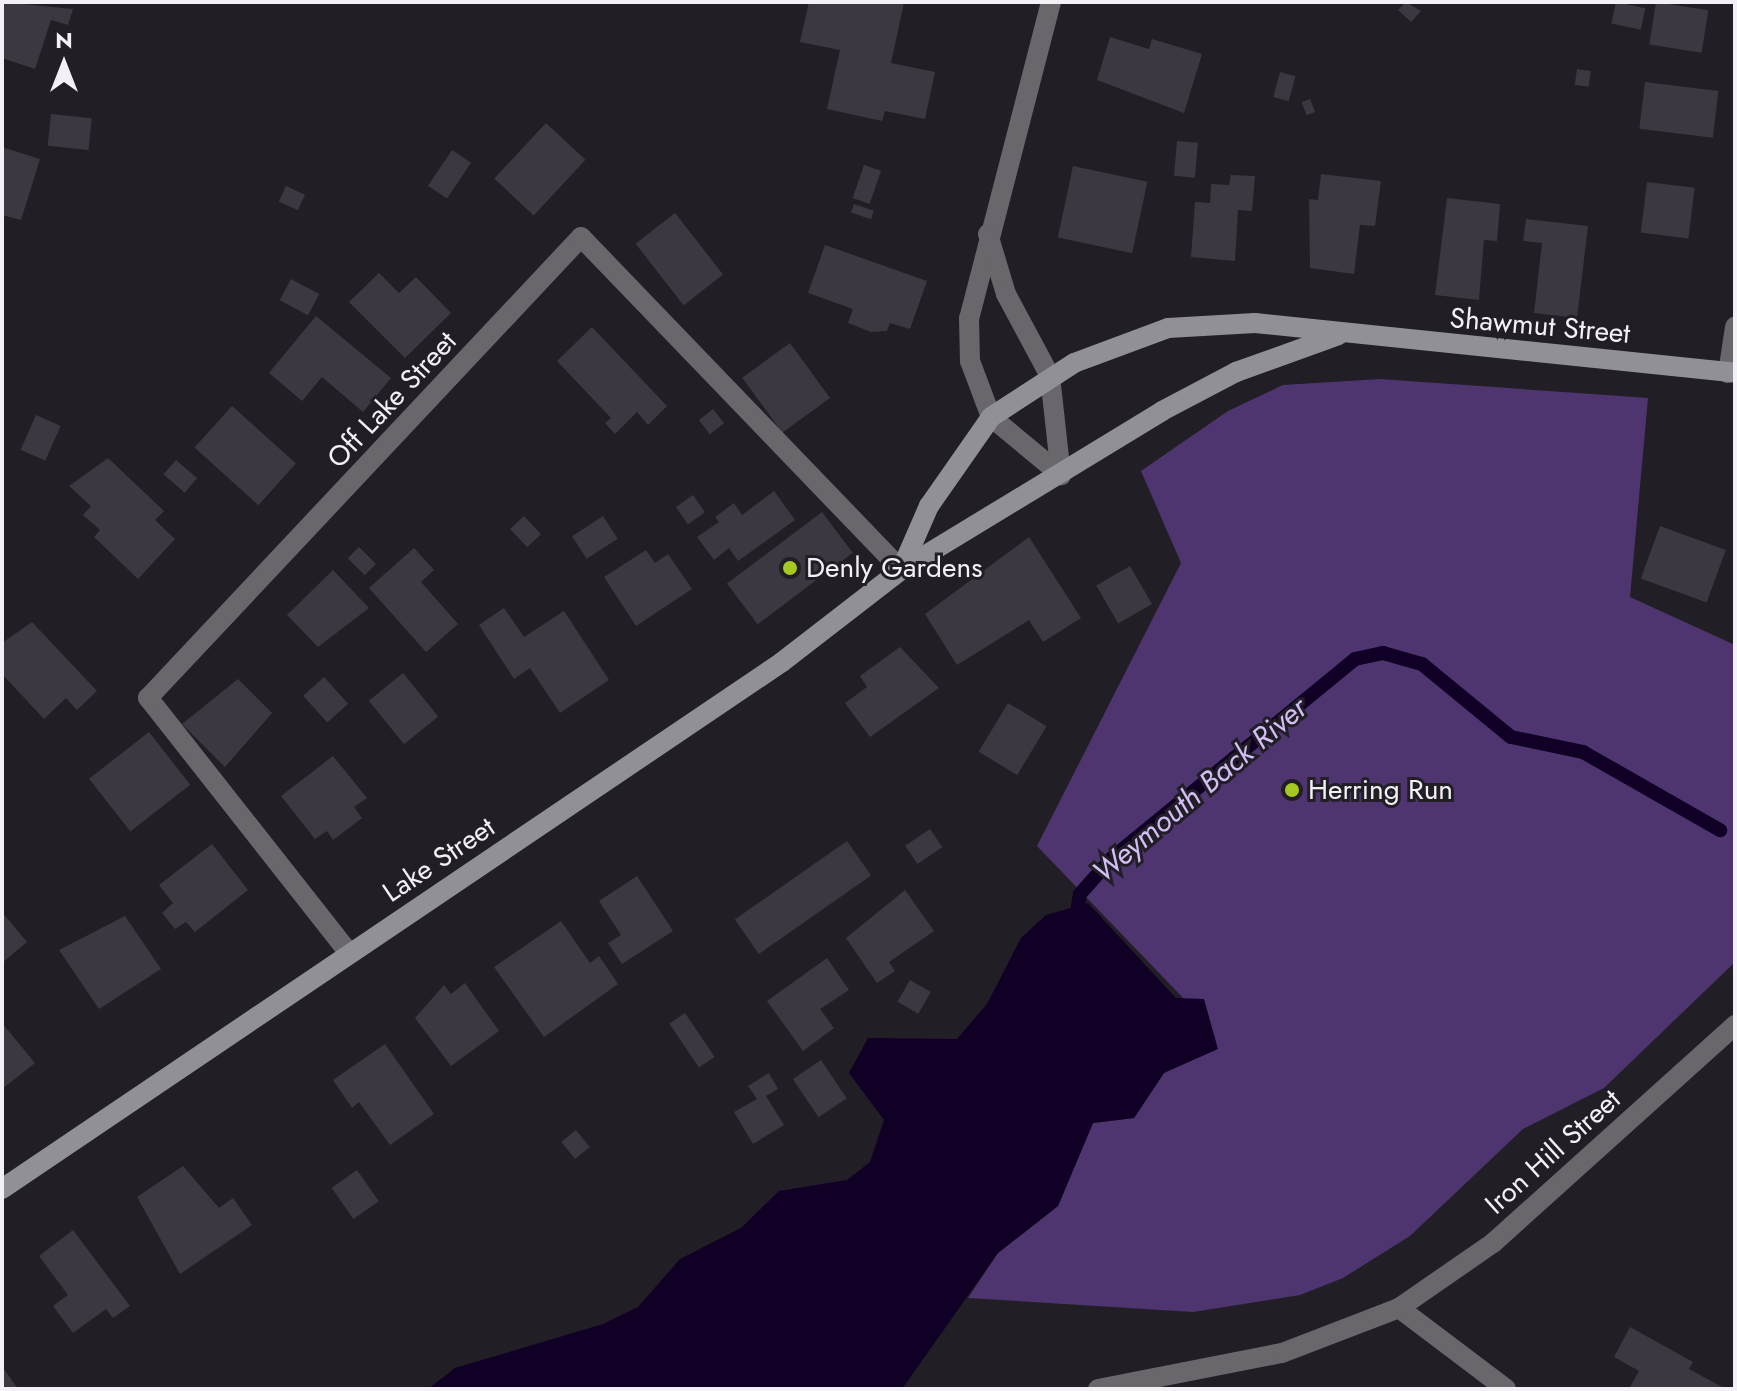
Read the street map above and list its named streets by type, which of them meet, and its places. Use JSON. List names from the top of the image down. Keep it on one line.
{"streets":{"street":["Shawmut Street","Off Lake Street","Lake Street","Iron Hill Street"]},"crossings":[["Shawmut Street","Lake Street"],["Off Lake Street","Lake Street"]],"water":["Weymouth Back River"],"places":["Denly Gardens","Herring Run"],"north":"top"}
